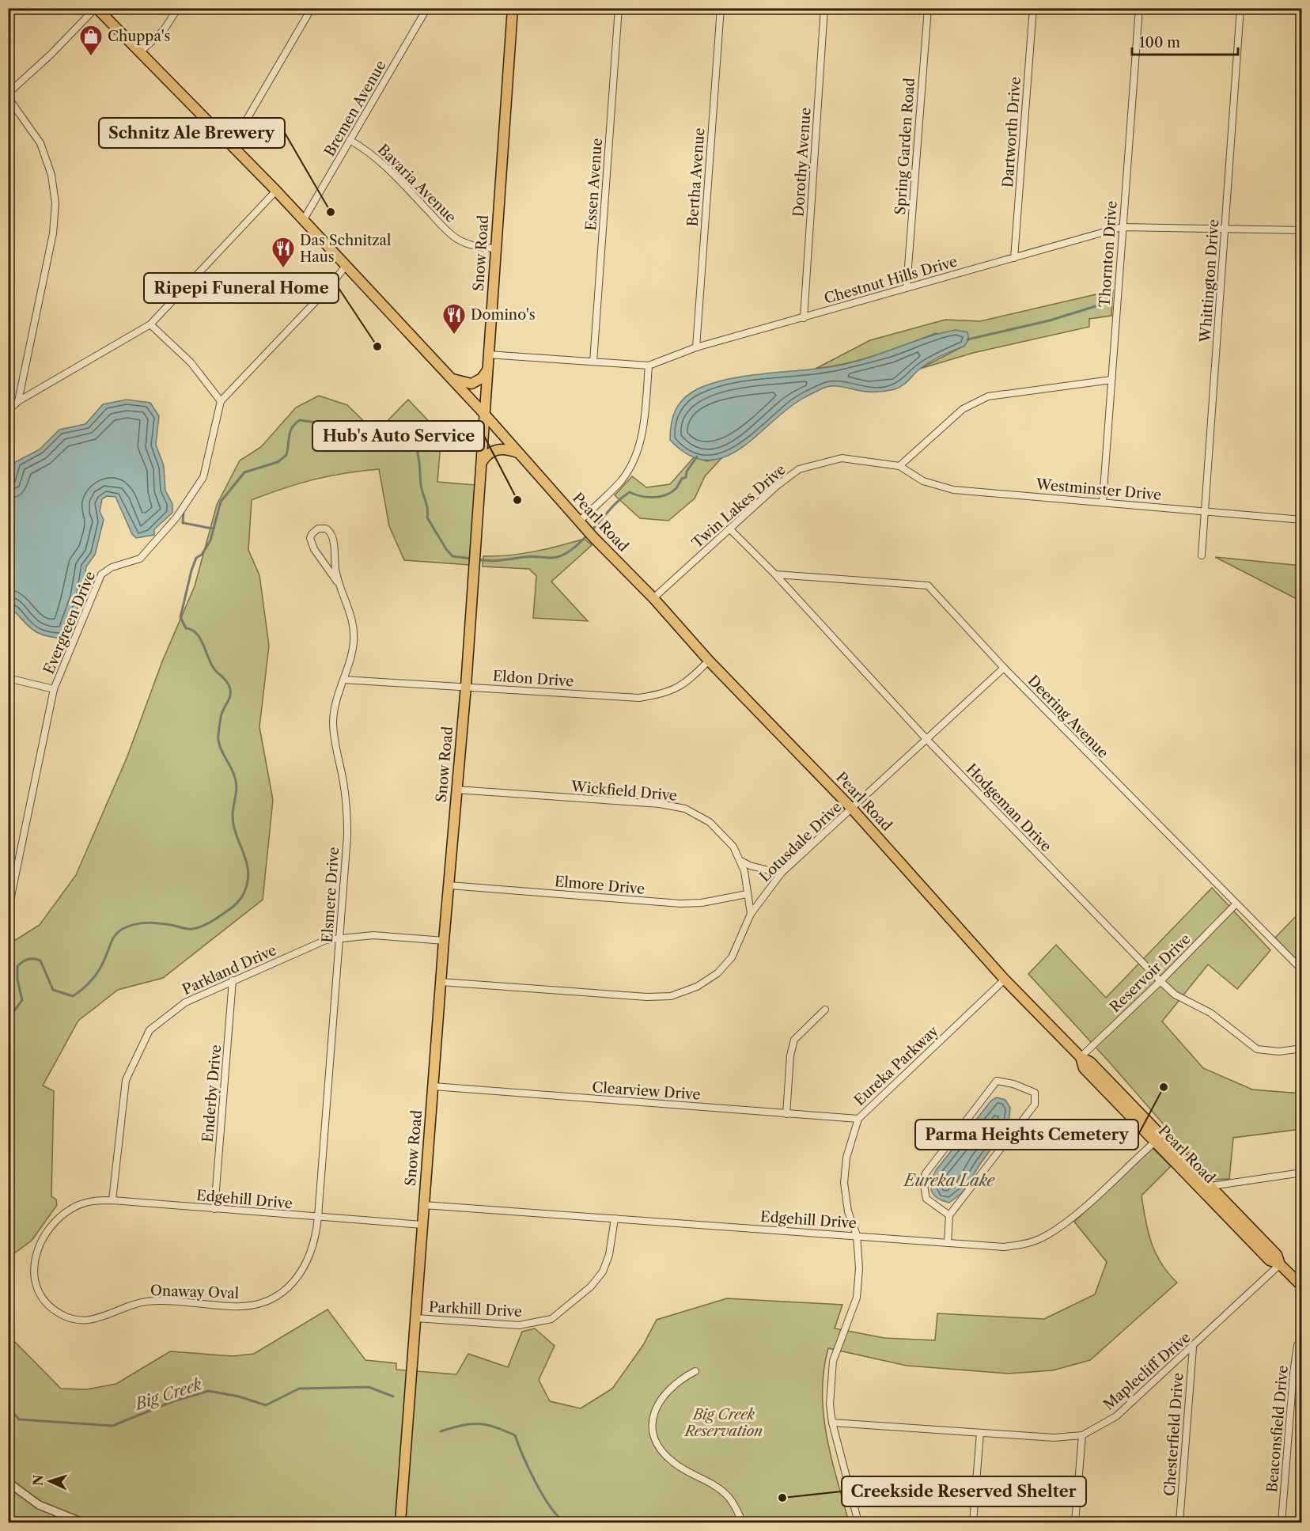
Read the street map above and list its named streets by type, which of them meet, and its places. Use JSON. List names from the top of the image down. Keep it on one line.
{"streets":{"main road":["Snow Road","Pearl Road"],"street":["Bremen Avenue","Dartworth Drive","Spring Garden Road","Dorothy Avenue","Bertha Avenue","Bavaria Avenue","Essen Avenue","Thornton Drive","Chestnut Hills Drive","Whittington Drive","Westminster Drive","Twin Lakes Drive","Evergreen Drive","Eldon Drive","Deering Avenue","Wickfield Drive","Hodgeman Drive","Lotusdale Drive","Elmore Drive","Elsmere Drive","Parkland Drive","Reservoir Drive","Eureka Parkway","Clearview Drive","Enderby Drive","Edgehill Drive","Onaway Oval","Parkhill Drive","Maplecliff Drive","Beaconsfield Drive","Chesterfield Drive"]},"crossings":[["Bremen Avenue","Bavaria Avenue"],["Bremen Avenue","Pearl Road"],["Dartworth Drive","Chestnut Hills Drive"],["Spring Garden Road","Chestnut Hills Drive"],["Dorothy Avenue","Chestnut Hills Drive"],["Bertha Avenue","Chestnut Hills Drive"],["Bavaria Avenue","Snow Road"],["Essen Avenue","Chestnut Hills Drive"],["Snow Road","Chestnut Hills Drive"],["Snow Road","Pearl Road"],["Snow Road","Eldon Drive"],["Snow Road","Wickfield Drive"],["Snow Road","Lotusdale Drive"],["Snow Road","Elmore Drive"],["Snow Road","Parkland Drive"],["Snow Road","Clearview Drive"],["Snow Road","Edgehill Drive"],["Snow Road","Parkhill Drive"],["Thornton Drive","Chestnut Hills Drive"],["Thornton Drive","Westminster Drive"],["Chestnut Hills Drive","Whittington Drive"],["Whittington Drive","Westminster Drive"],["Westminster Drive","Twin Lakes Drive"],["Twin Lakes Drive","Pearl Road"],["Twin Lakes Drive","Hodgeman Drive"],["Pearl Road","Eldon Drive"],["Pearl Road","Lotusdale Drive"],["Pearl Road","Reservoir Drive"],["Pearl Road","Eureka Parkway"],["Pearl Road","Edgehill Drive"],["Pearl Road","Maplecliff Drive"],["Eldon Drive","Elsmere Drive"],["Deering Avenue","Hodgeman Drive"],["Deering Avenue","Lotusdale Drive"],["Deering Avenue","Reservoir Drive"],["Wickfield Drive","Lotusdale Drive"],["Wickfield Drive","Elmore Drive"],["Hodgeman Drive","Lotusdale Drive"],["Hodgeman Drive","Reservoir Drive"],["Elsmere Drive","Parkland Drive"],["Elsmere Drive","Edgehill Drive"],["Elsmere Drive","Onaway Oval"],["Parkland Drive","Enderby Drive"],["Parkland Drive","Edgehill Drive"],["Eureka Parkway","Clearview Drive"],["Eureka Parkway","Edgehill Drive"],["Eureka Parkway","Maplecliff Drive"],["Enderby Drive","Edgehill Drive"],["Edgehill Drive","Onaway Oval"],["Edgehill Drive","Parkhill Drive"],["Maplecliff Drive","Chesterfield Drive"]],"water":["Eureka Lake","Big Creek"],"parks":["Big Creek Reservation"],"places":{"shop":["Chuppa's"],"other":["Schnitz Ale Brewery","Ripepi Funeral Home","Hub's Auto Service","Parma Heights Cemetery","Creekside Reserved Shelter"],"restaurant":["Das Schnitzal Haus","Domino's"]},"scale_bar":"100 m","north":"left"}
